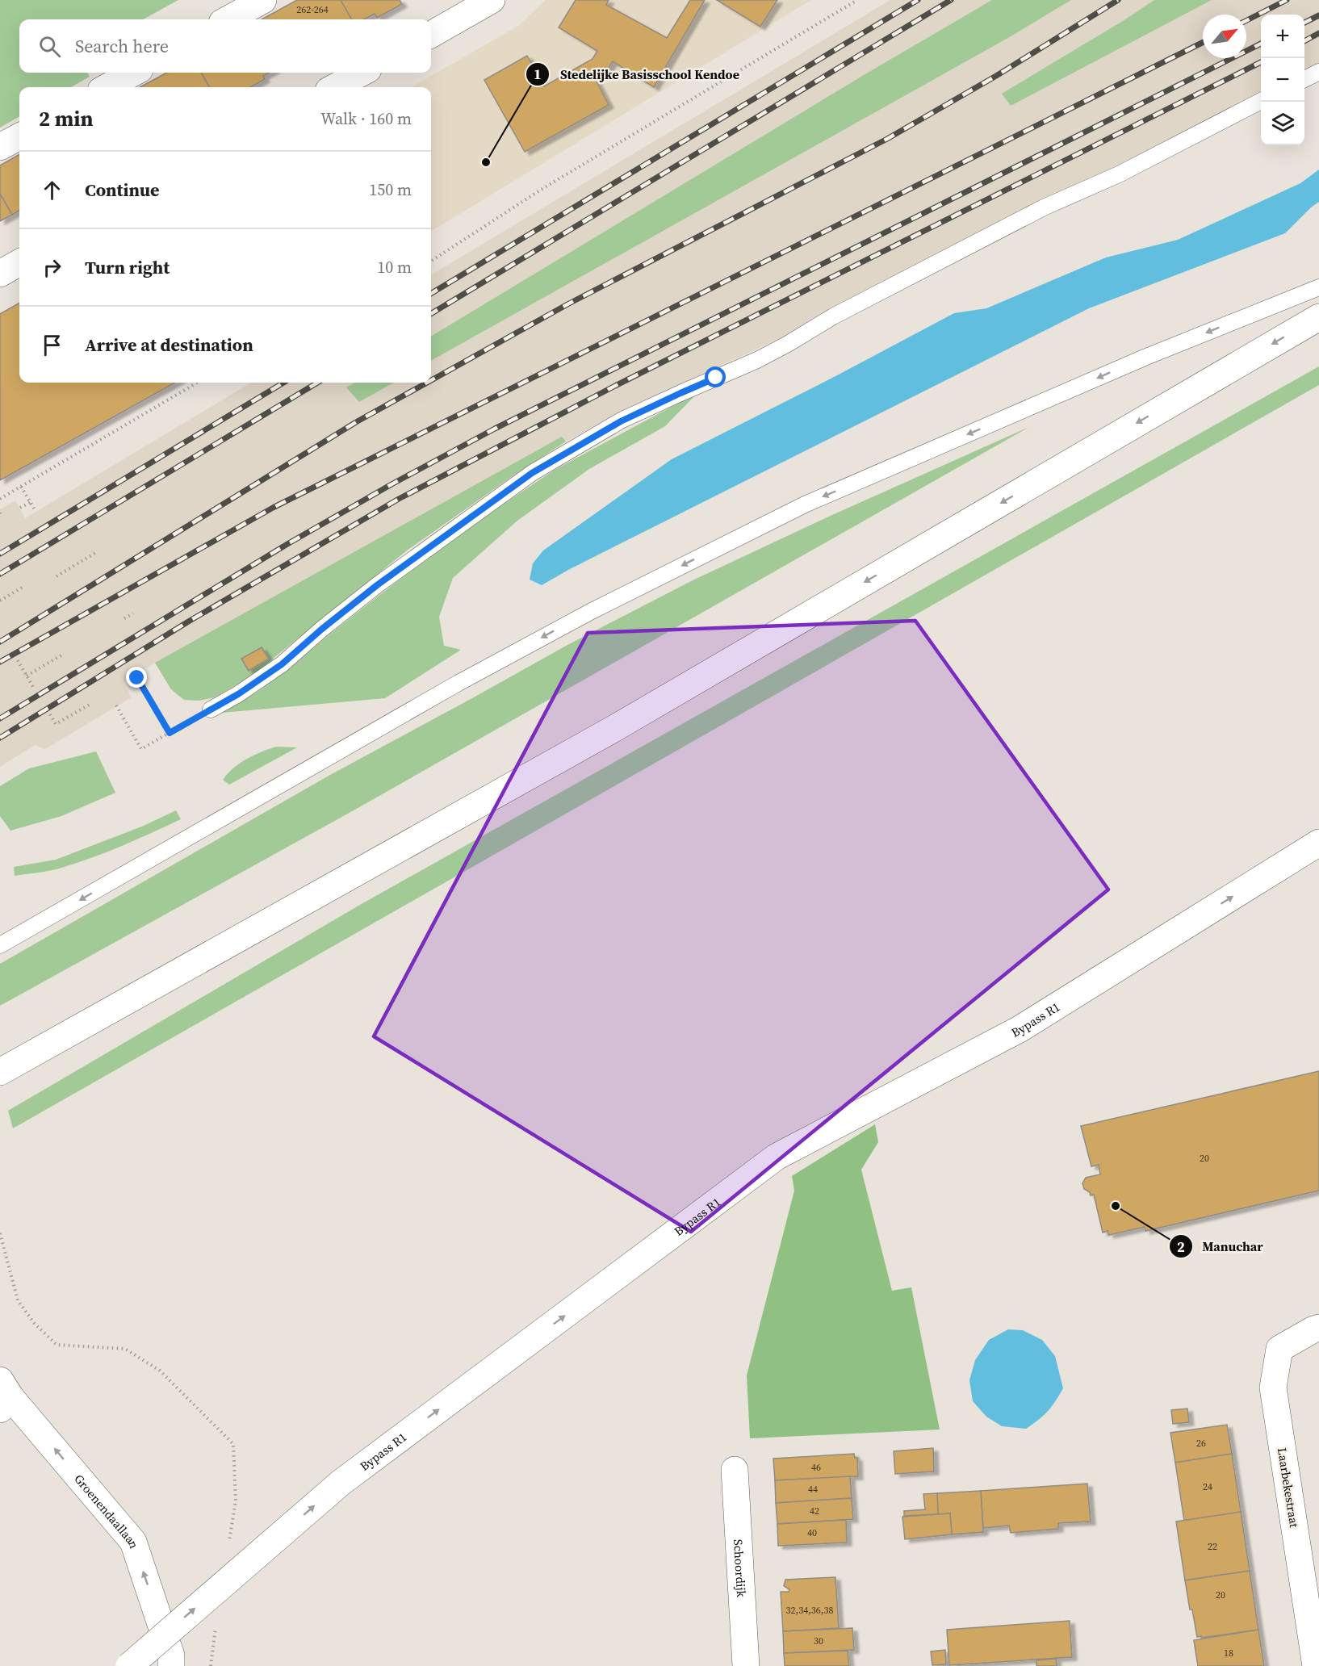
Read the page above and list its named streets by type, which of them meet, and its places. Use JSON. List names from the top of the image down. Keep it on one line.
{"streets":{"main road":["Bypass R1","Laarbekestraat","Groenendaallaan","Schoordijk"]},"one_way":["Bypass R1","Groenendaallaan"],"places":["Stedelijke Basisschool Kendoe","Manuchar"],"house_numbers":["262-264","20","26","46","24","44","42","40","22","20","32,34,36,38","30","18"],"north":"top right","page":{"map_buttons":["+","−"],"search":"Search here","heading":["2 min","Walk · 160 m"],"list":[["Continue","150 m"],["Turn right","10 m"],"Arrive at destination"]}}
